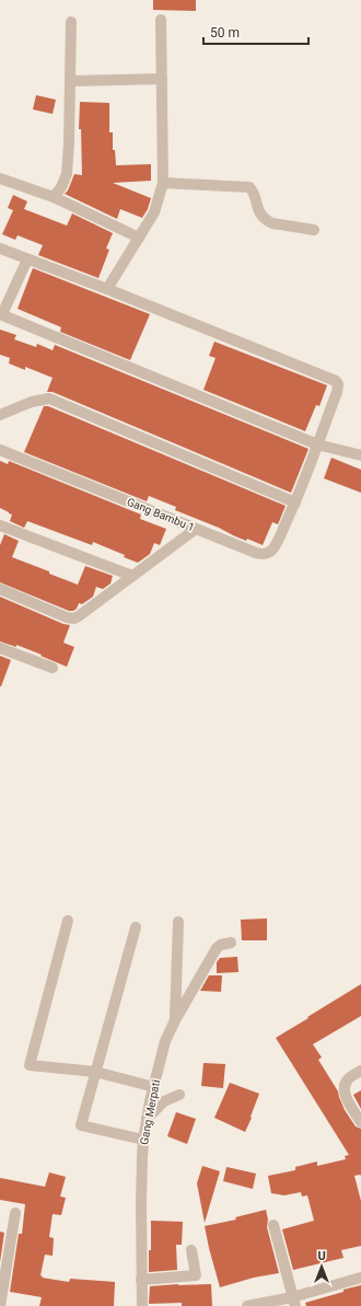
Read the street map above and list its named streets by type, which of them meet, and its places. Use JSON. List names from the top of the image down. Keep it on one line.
{"streets":{"street":["Gang Bambu 1","Gang Merpati"]},"scale_bar":"50 m","north":"top"}
